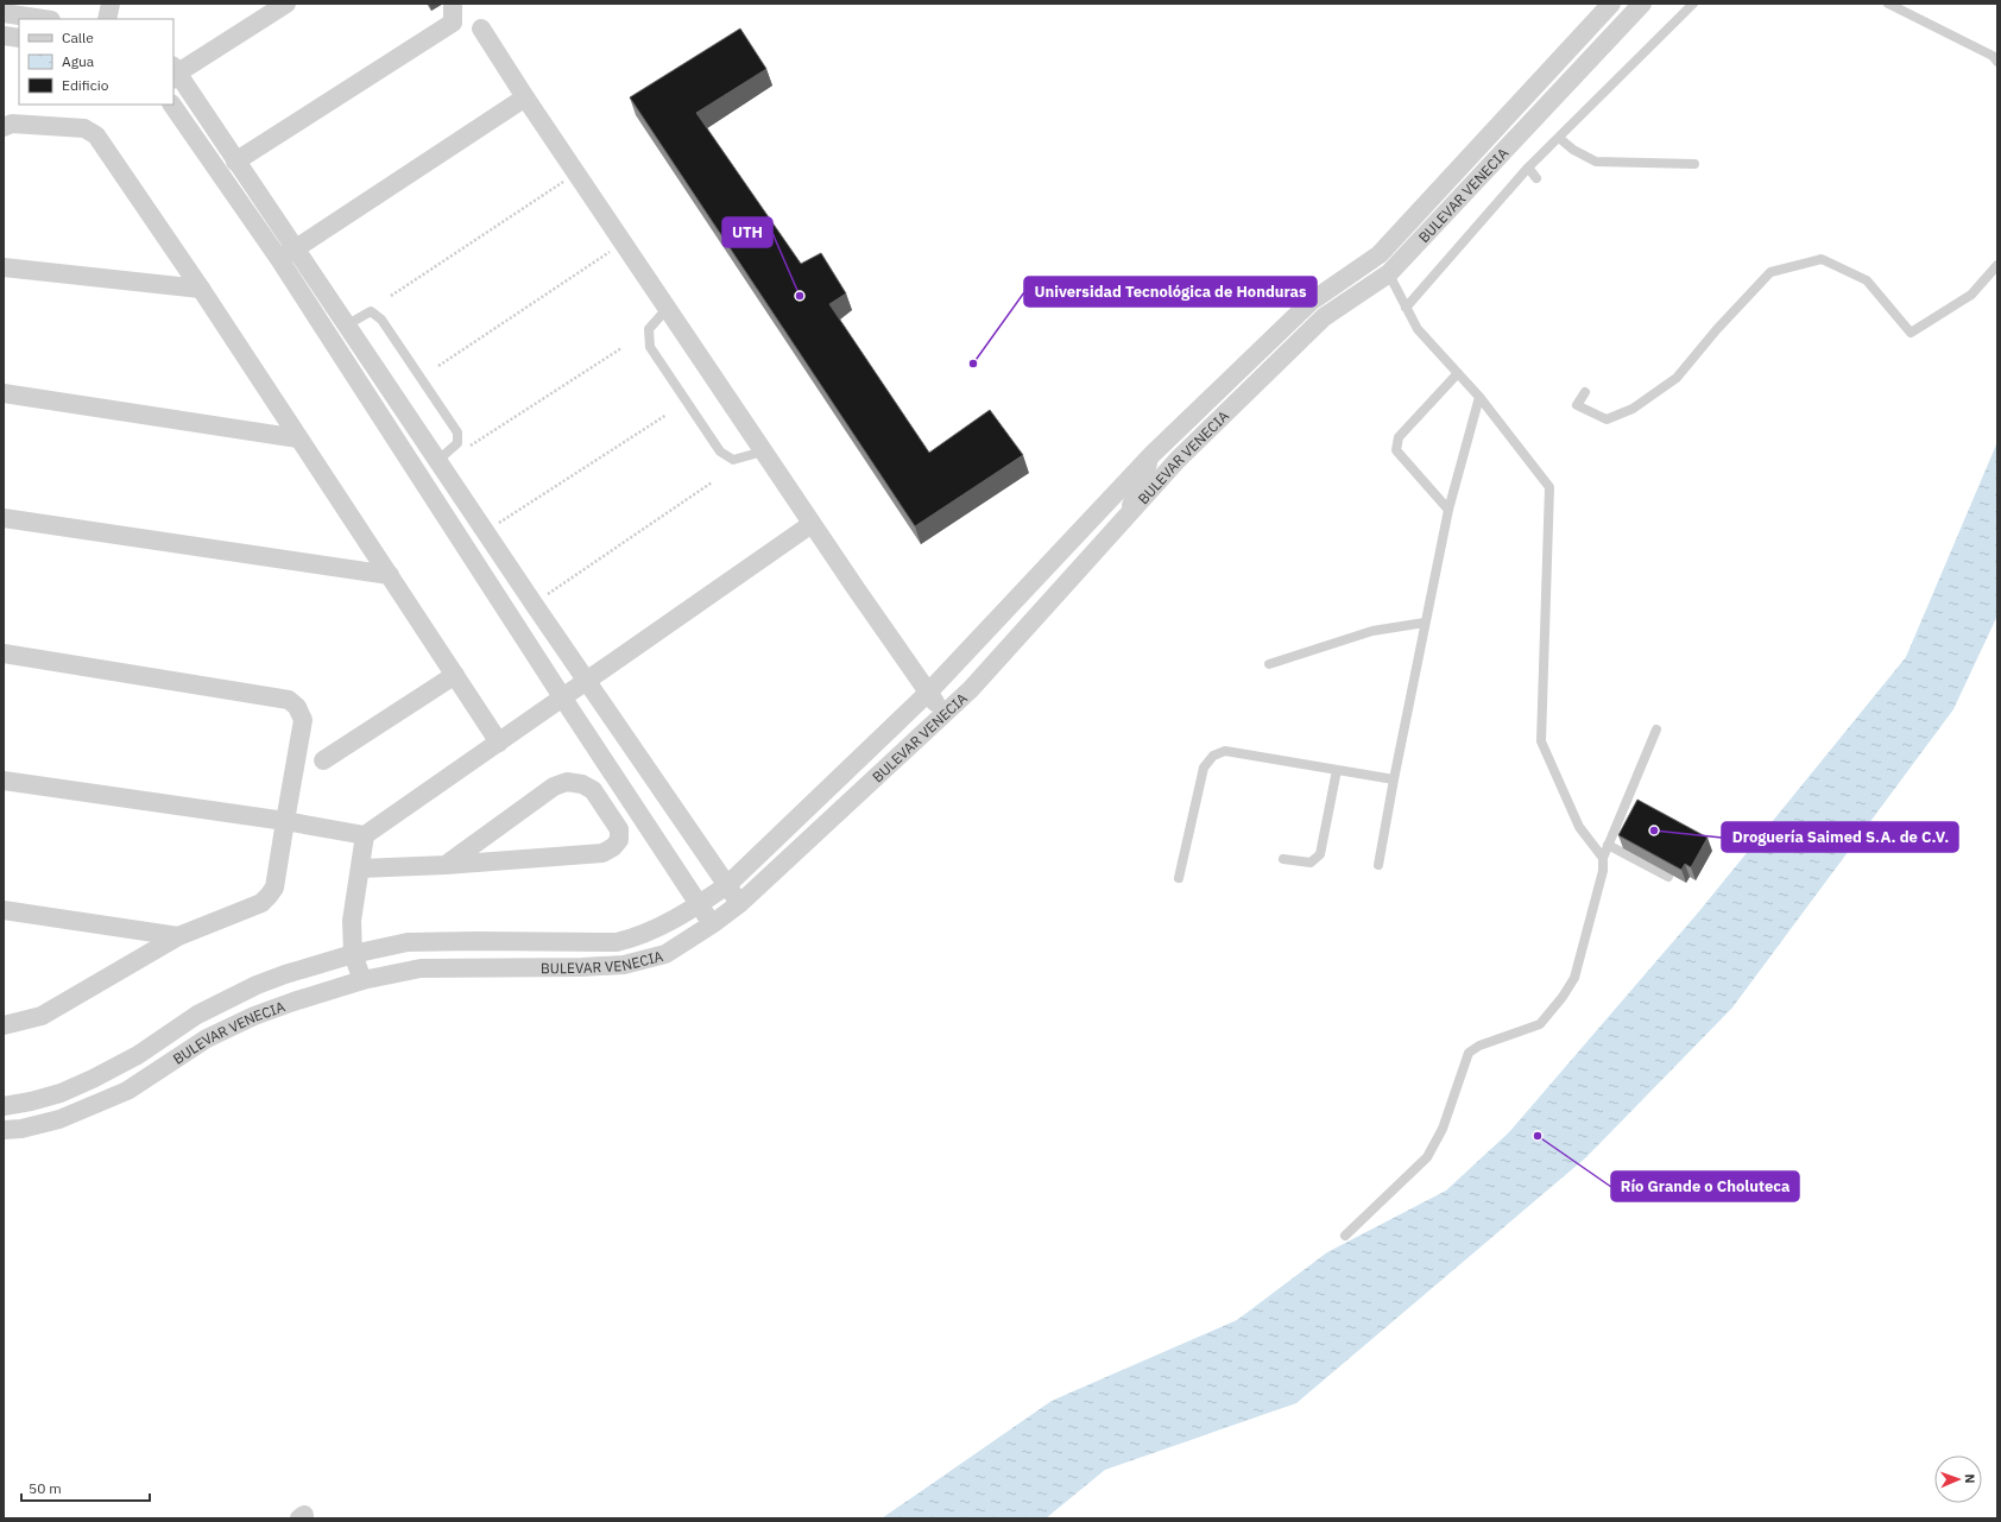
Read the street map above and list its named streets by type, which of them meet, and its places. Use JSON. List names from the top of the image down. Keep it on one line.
{"streets":{"street":["BULEVAR VENECIA"]},"places":["UTH","Universidad Tecnológica de Honduras","Droguería Saimed S.A. de C.V.","Río Grande o Choluteca"],"legend":["Calle","Agua","Edificio"],"scale_bar":"50 m","north":"right"}
